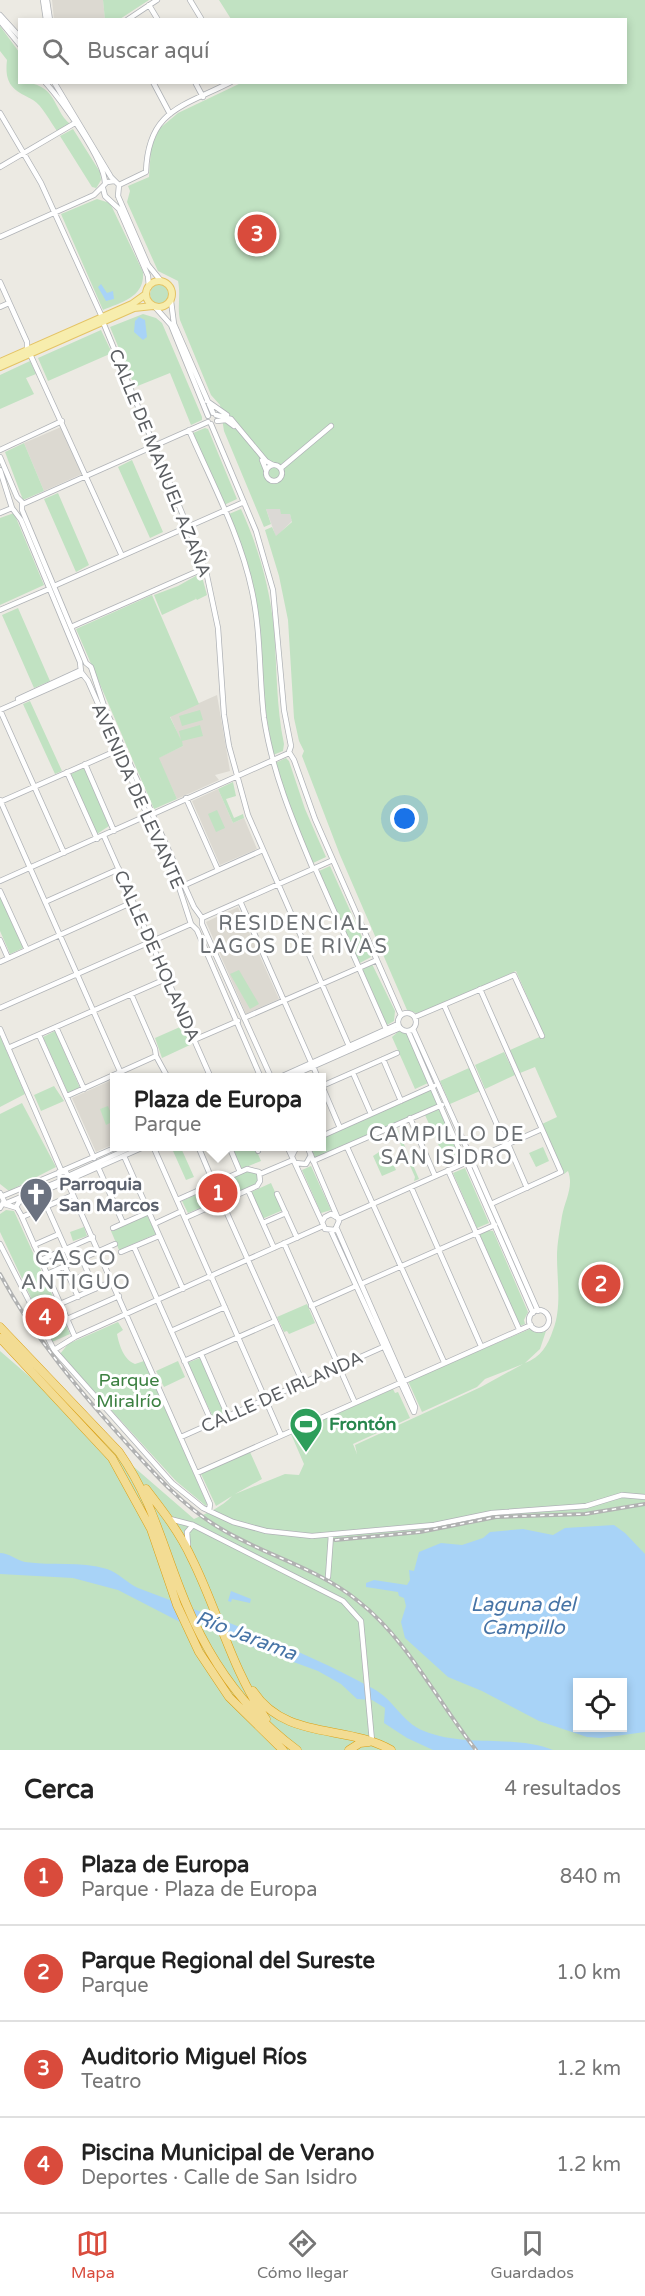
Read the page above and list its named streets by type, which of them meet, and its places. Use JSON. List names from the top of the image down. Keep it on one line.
{"streets":{"street":["CALLE DE MANUEL AZAÑA","AVENIDA DE LEVANTE","CALLE DE HOLANDA","CALLE DE IRLANDA"]},"districts":["RESIDENCIAL LAGOS DE RIVAS","CAMPILLO DE SAN ISIDRO","CASCO ANTIGUO"],"water":["Laguna del Campillo","Río Jarama"],"parks":["Parque Miralrío"],"places":{"church":["Parroquia San Marcos"],"sports":["Frontón"]},"page":{"search":"Buscar aquí","pins":["3","1","2","4"],"popup":["Plaza de Europa","Parque"],"heading":["Cerca","4 resultados"],"list":[{"mark":"1","name":"Plaza de Europa","note":"Parque · Plaza de Europa","value":"840 m"},{"mark":"2","name":"Parque Regional del Sureste","note":"Parque","value":"1.0 km"},{"mark":"3","name":"Auditorio Miguel Ríos","note":"Teatro","value":"1.2 km"},{"mark":"4","name":"Piscina Municipal de Verano","note":"Deportes · Calle de San Isidro","value":"1.2 km"}],"nav":["Mapa","Cómo llegar","Guardados"]}}
